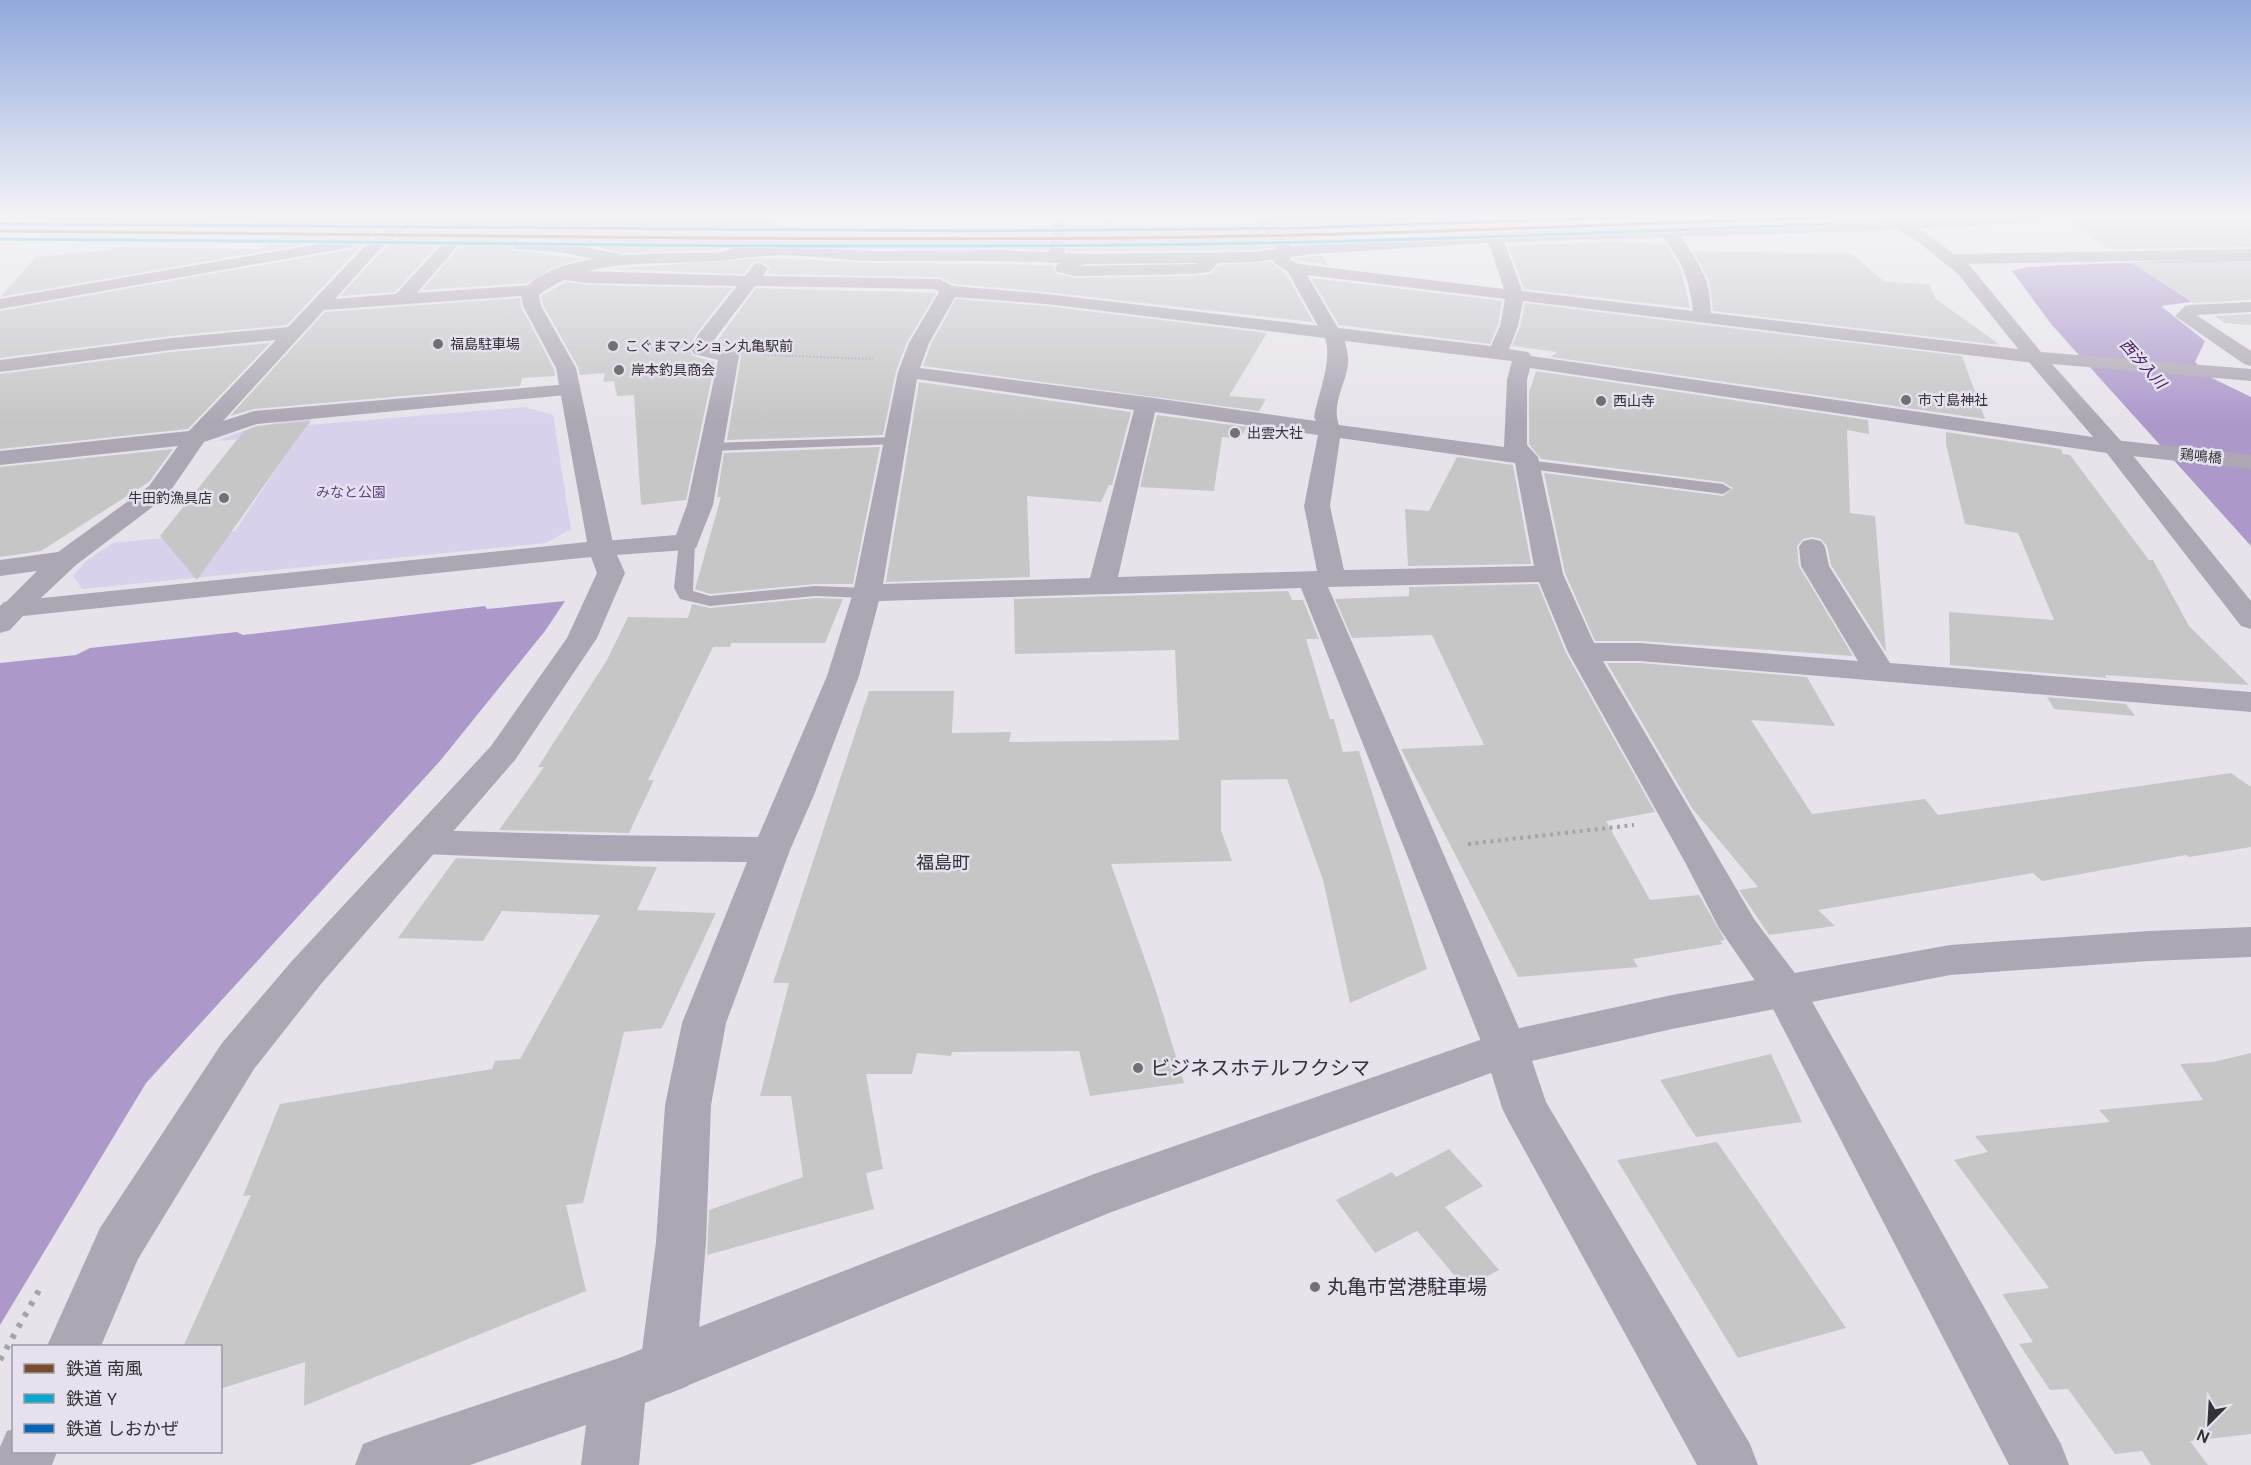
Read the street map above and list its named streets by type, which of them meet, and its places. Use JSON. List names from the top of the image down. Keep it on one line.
{"streets":{"street":["鶏鳴橋"]},"districts":["福島町"],"water":["西汐入川"],"parks":["みなと公園"],"places":["福島駐車場","こぐまマンション丸亀駅前","岸本釣具商会","市寸島神社","西山寺","出雲大社","牛田釣漁具店","ビジネスホテルフクシマ","丸亀市営港駐車場"],"legend":["鉄道 南風","鉄道 Y","鉄道 しおかぜ"],"north":"bottom left"}
